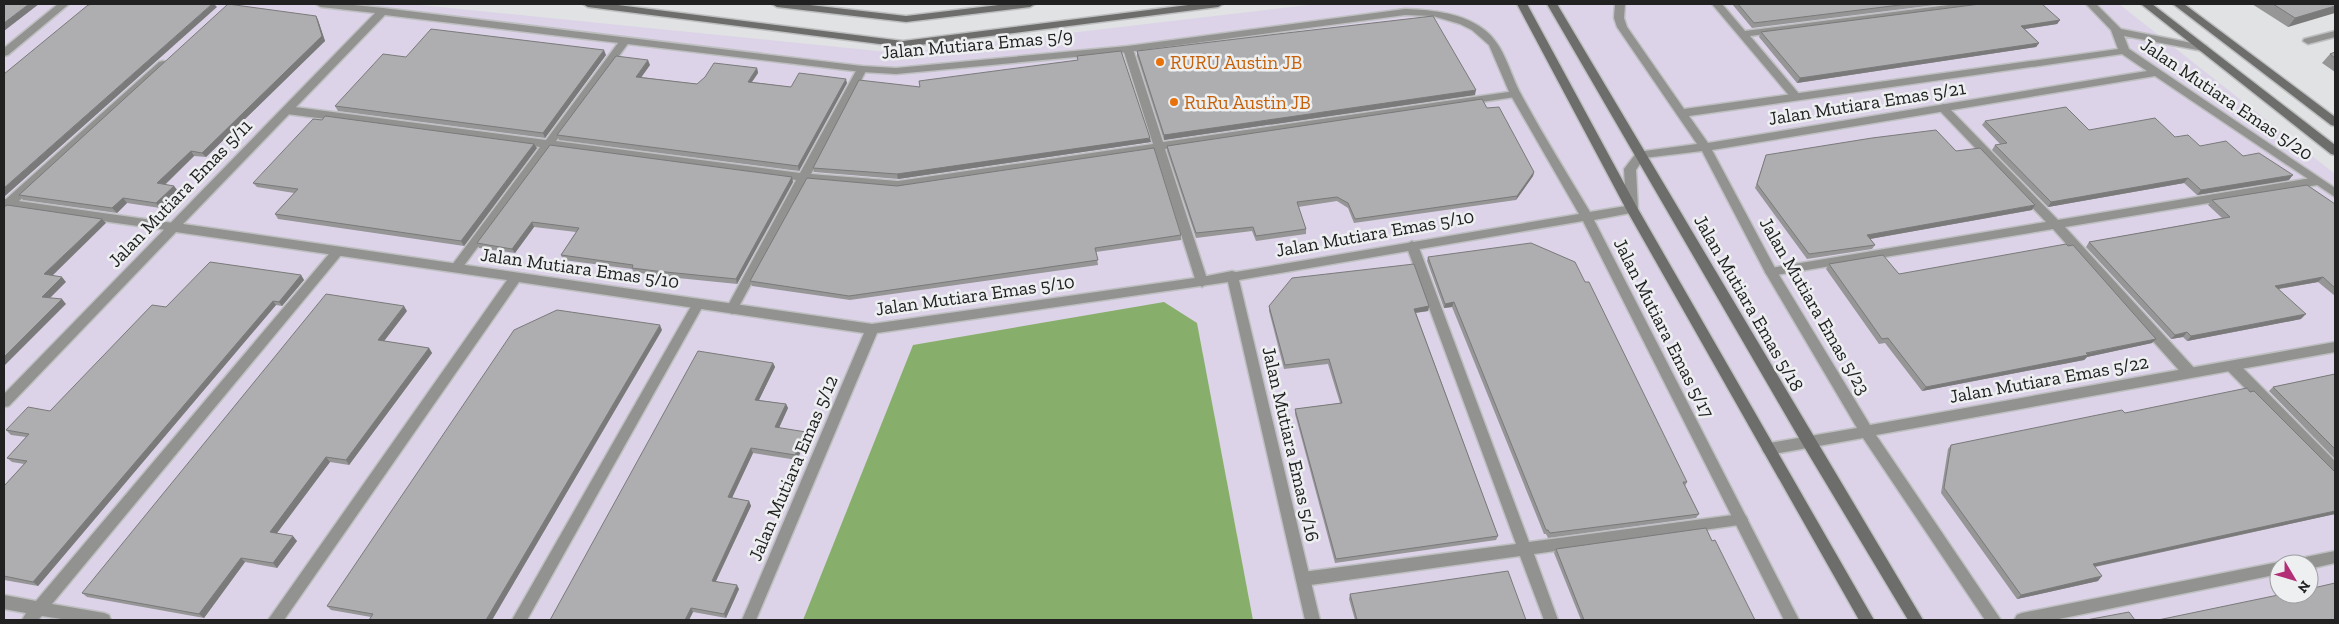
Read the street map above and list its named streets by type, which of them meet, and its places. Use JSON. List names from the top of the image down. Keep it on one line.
{"streets":{"street":["Jalan Mutiara Emas 5/9","Jalan Mutiara Emas 5/20","Jalan Mutiara Emas 5/21","Jalan Mutiara Emas 5/11","Jalan Mutiara Emas 5/10","Jalan Mutiara Emas 5/18","Jalan Mutiara Emas 5/23","Jalan Mutiara Emas 5/17","Jalan Mutiara Emas 5/22","Jalan Mutiara Emas 5/16","Jalan Mutiara Emas 5/12"]},"crossings":[["Jalan Mutiara Emas 5/9","Jalan Mutiara Emas 5/11"],["Jalan Mutiara Emas 5/9","Jalan Mutiara Emas 5/17"],["Jalan Mutiara Emas 5/20","Jalan Mutiara Emas 5/21"],["Jalan Mutiara Emas 5/21","Jalan Mutiara Emas 5/18"],["Jalan Mutiara Emas 5/21","Jalan Mutiara Emas 5/23"],["Jalan Mutiara Emas 5/11","Jalan Mutiara Emas 5/10"],["Jalan Mutiara Emas 5/10","Jalan Mutiara Emas 5/17"],["Jalan Mutiara Emas 5/10","Jalan Mutiara Emas 5/16"],["Jalan Mutiara Emas 5/10","Jalan Mutiara Emas 5/12"],["Jalan Mutiara Emas 5/18","Jalan Mutiara Emas 5/22"],["Jalan Mutiara Emas 5/23","Jalan Mutiara Emas 5/22"]],"places":["RURU Austin JB","RuRu Austin JB"],"north":"bottom right"}
